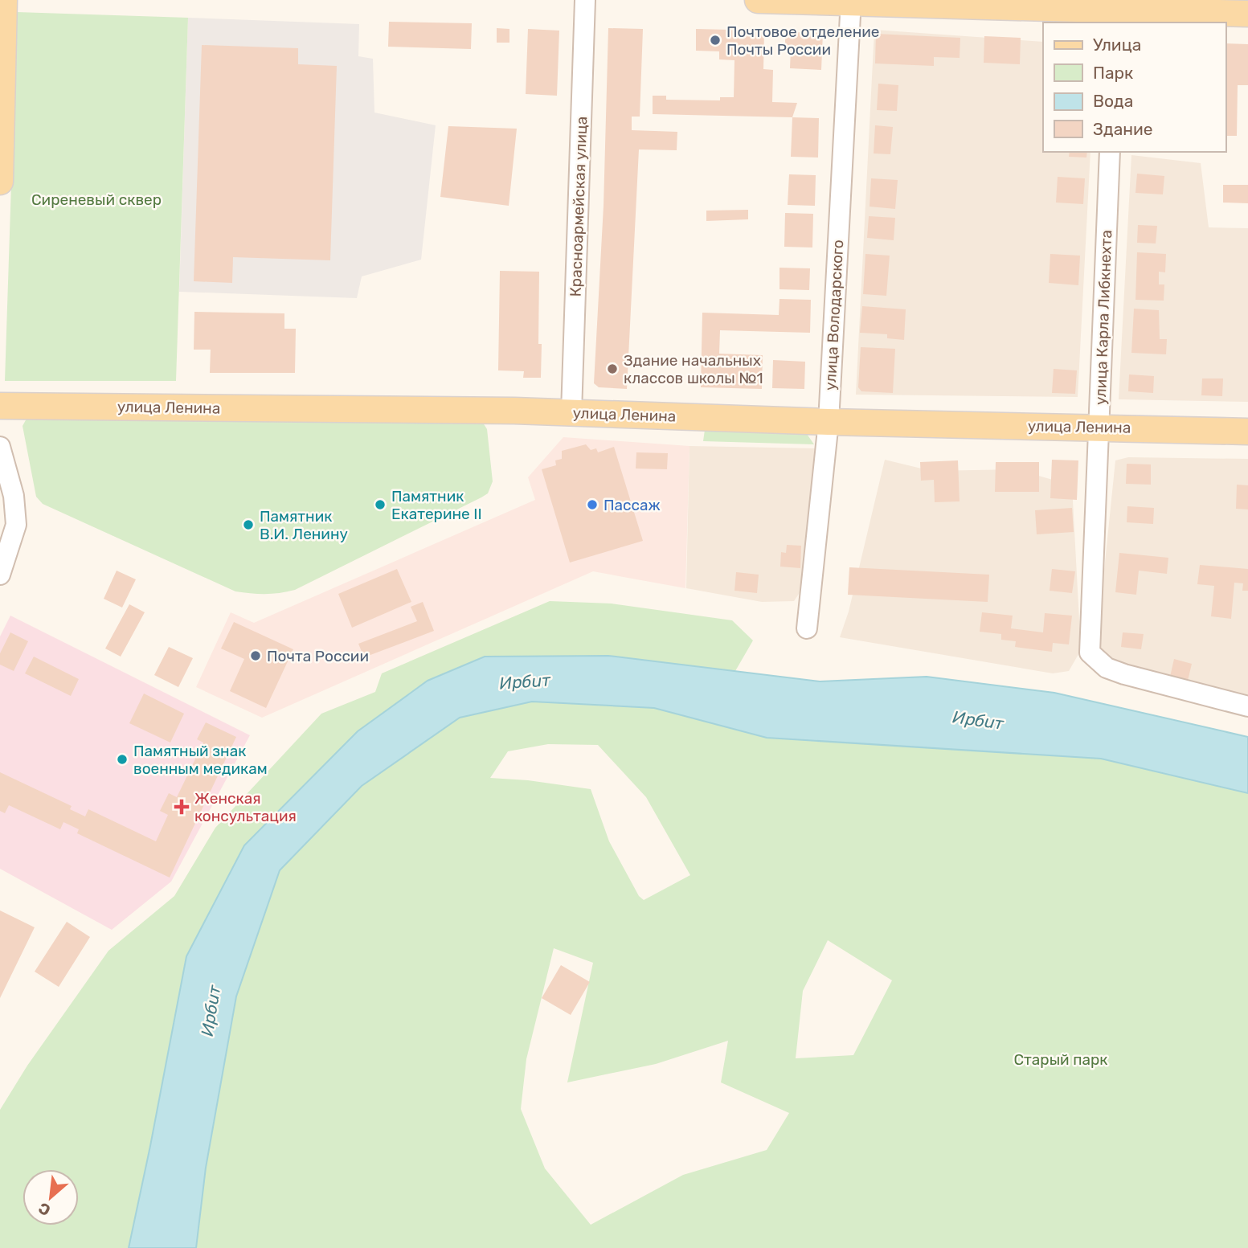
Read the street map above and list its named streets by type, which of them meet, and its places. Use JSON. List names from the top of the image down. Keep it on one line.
{"streets":{"main road":["улица Ленина"],"street":["Красноармейская улица","улица Володарского","улица Карла Либкнехта"]},"crossings":[["Красноармейская улица","улица Ленина"],["улица Володарского","улица Ленина"],["улица Карла Либкнехта","улица Ленина"]],"water":["Ирбит"],"parks":["Сиреневый сквер","Старый парк"],"places":{"other":["Почтовое отделение Почты России","Здание начальных классов школы №1","Памятник Екатерине II","Пассаж","Памятник В.И. Ленину","Почта России","Памятный знак военным медикам"],"health":["Женская консультация"]},"legend":["Улица","Парк","Вода","Здание"],"north":"bottom left"}
